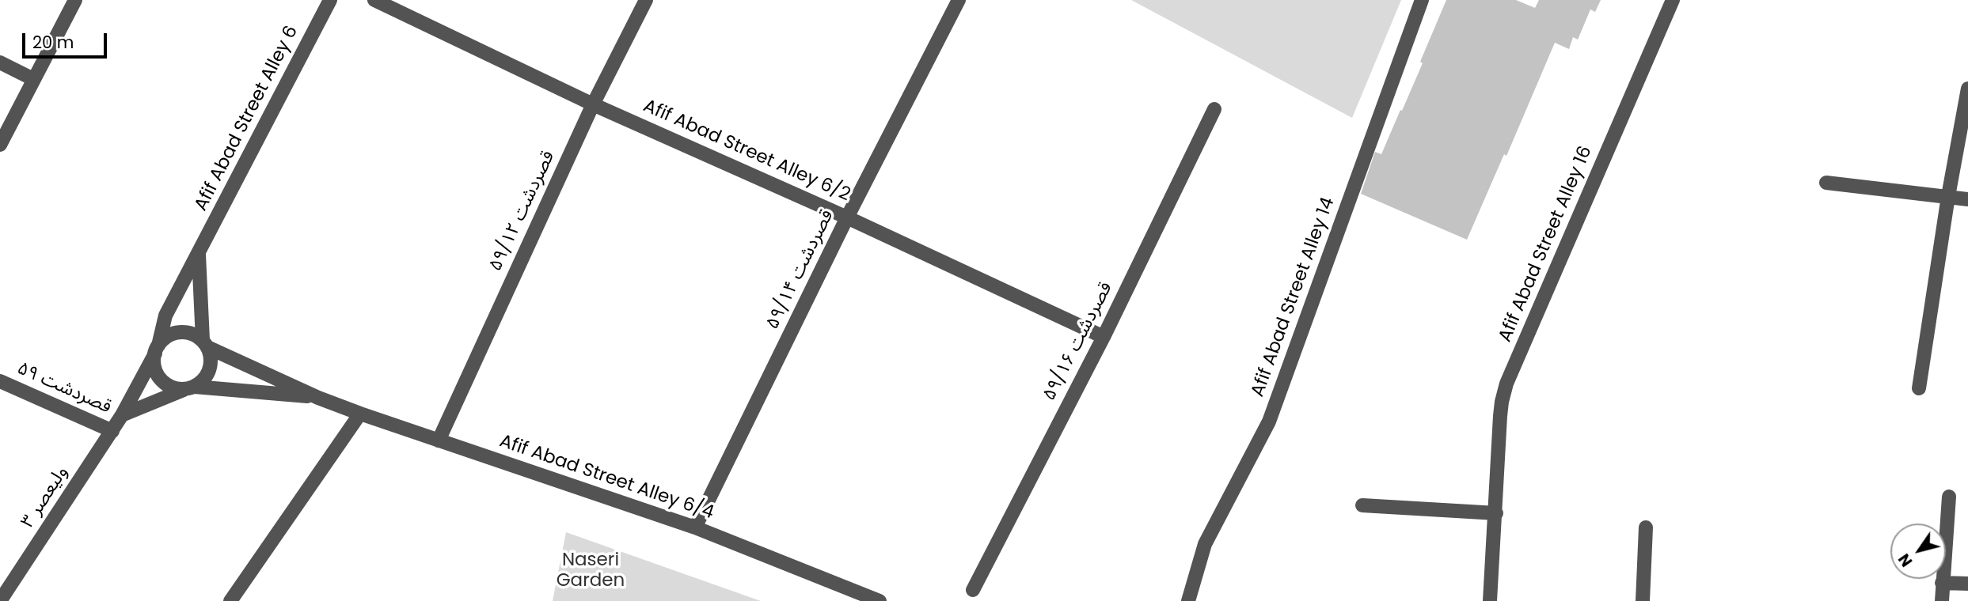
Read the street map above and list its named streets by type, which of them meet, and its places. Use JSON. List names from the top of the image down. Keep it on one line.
{"streets":{"street":["Afif Abad Street Alley 6","Afif Abad Street Alley 6/2","۵۹/۱۲ قصردشت","Afif Abad Street Alley 16","۵۹/۱۴ قصردشت","Afif Abad Street Alley 14","۵۹/۱۶ قصردشت","۵۹ قصردشت","Afif Abad Street Alley 6/4","۳ ولیعصر"]},"crossings":[["Afif Abad Street Alley 6","Afif Abad Street Alley 6/4"],["Afif Abad Street Alley 6","۳ ولیعصر"],["Afif Abad Street Alley 6/2","۵۹/۱۲ قصردشت"],["Afif Abad Street Alley 6/2","۵۹/۱۴ قصردشت"],["Afif Abad Street Alley 6/2","۵۹/۱۶ قصردشت"],["۵۹/۱۲ قصردشت","Afif Abad Street Alley 6/4"],["۵۹/۱۴ قصردشت","Afif Abad Street Alley 6/4"],["۵۹ قصردشت","۳ ولیعصر"],["Afif Abad Street Alley 6/4","۳ ولیعصر"]],"parks":["Naseri Garden"],"scale_bar":"20 m","north":"bottom left"}
